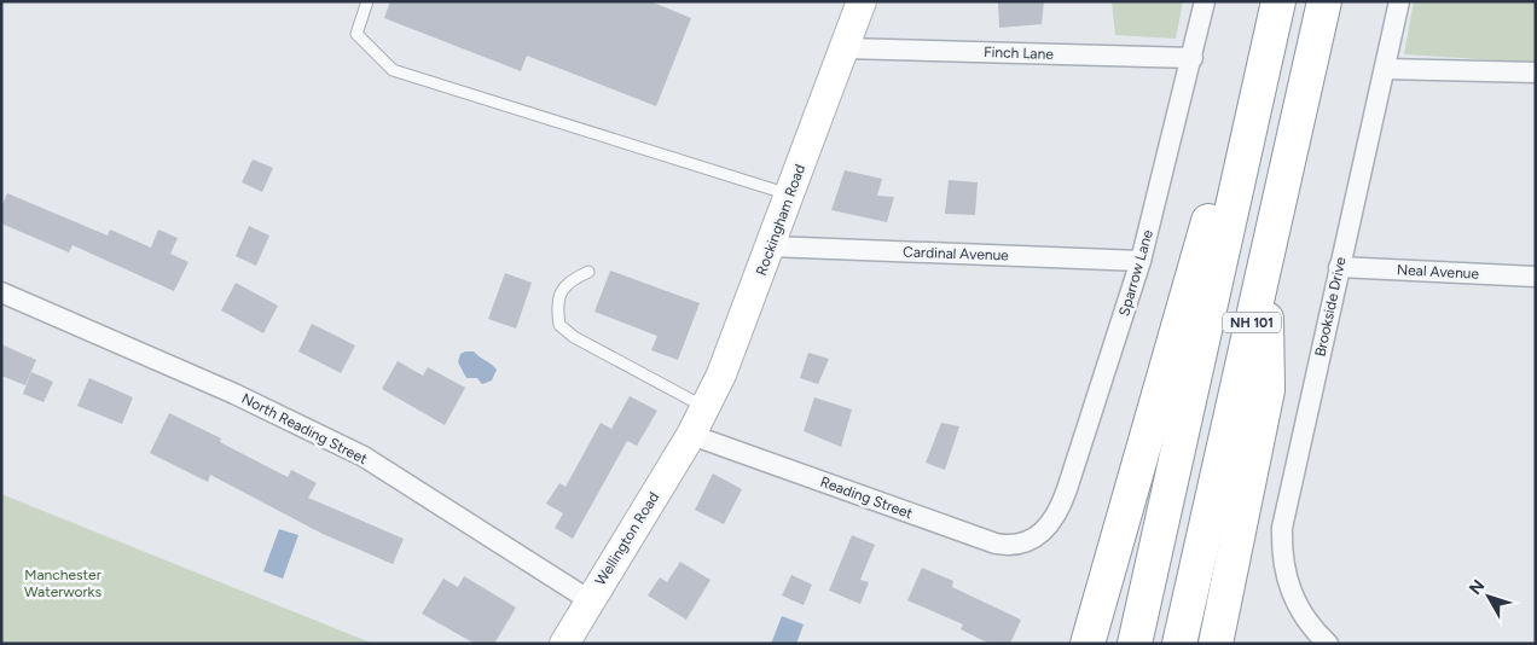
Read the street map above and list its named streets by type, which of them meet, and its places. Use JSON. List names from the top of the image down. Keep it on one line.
{"streets":{"highway":["NH 101"],"street":["Finch Lane","Rockingham Road","Cardinal Avenue","Neal Avenue","Sparrow Lane","Brookside Drive","North Reading Street","Reading Street","Wellington Road"]},"crossings":[["Finch Lane","Rockingham Road"],["Finch Lane","Sparrow Lane"],["Rockingham Road","Cardinal Avenue"],["Rockingham Road","Reading Street"],["Rockingham Road","Wellington Road"],["Cardinal Avenue","Sparrow Lane"],["Neal Avenue","Brookside Drive"],["Sparrow Lane","Reading Street"],["North Reading Street","Wellington Road"],["Reading Street","Wellington Road"]],"parks":["Manchester Waterworks"],"north":"top left"}
